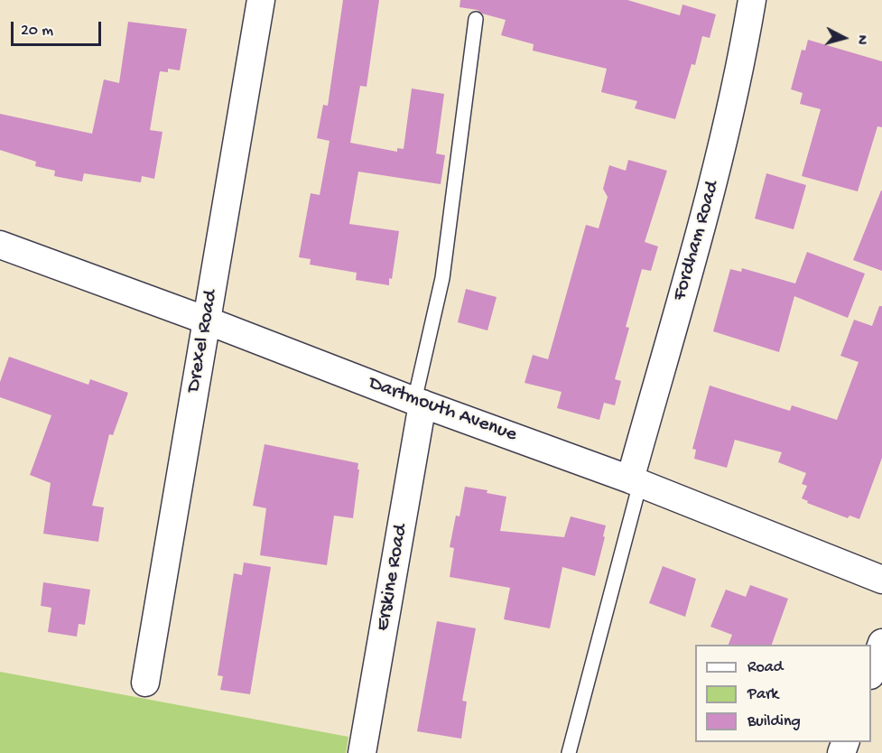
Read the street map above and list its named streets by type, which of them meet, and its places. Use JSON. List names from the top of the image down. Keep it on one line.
{"streets":{"street":["Fordham Road","Drexel Road","Dartmouth Avenue","Erskine Road"]},"crossings":[["Fordham Road","Dartmouth Avenue"],["Drexel Road","Dartmouth Avenue"],["Dartmouth Avenue","Erskine Road"]],"legend":["Road","Park","Building"],"scale_bar":"20 m","north":"right"}
